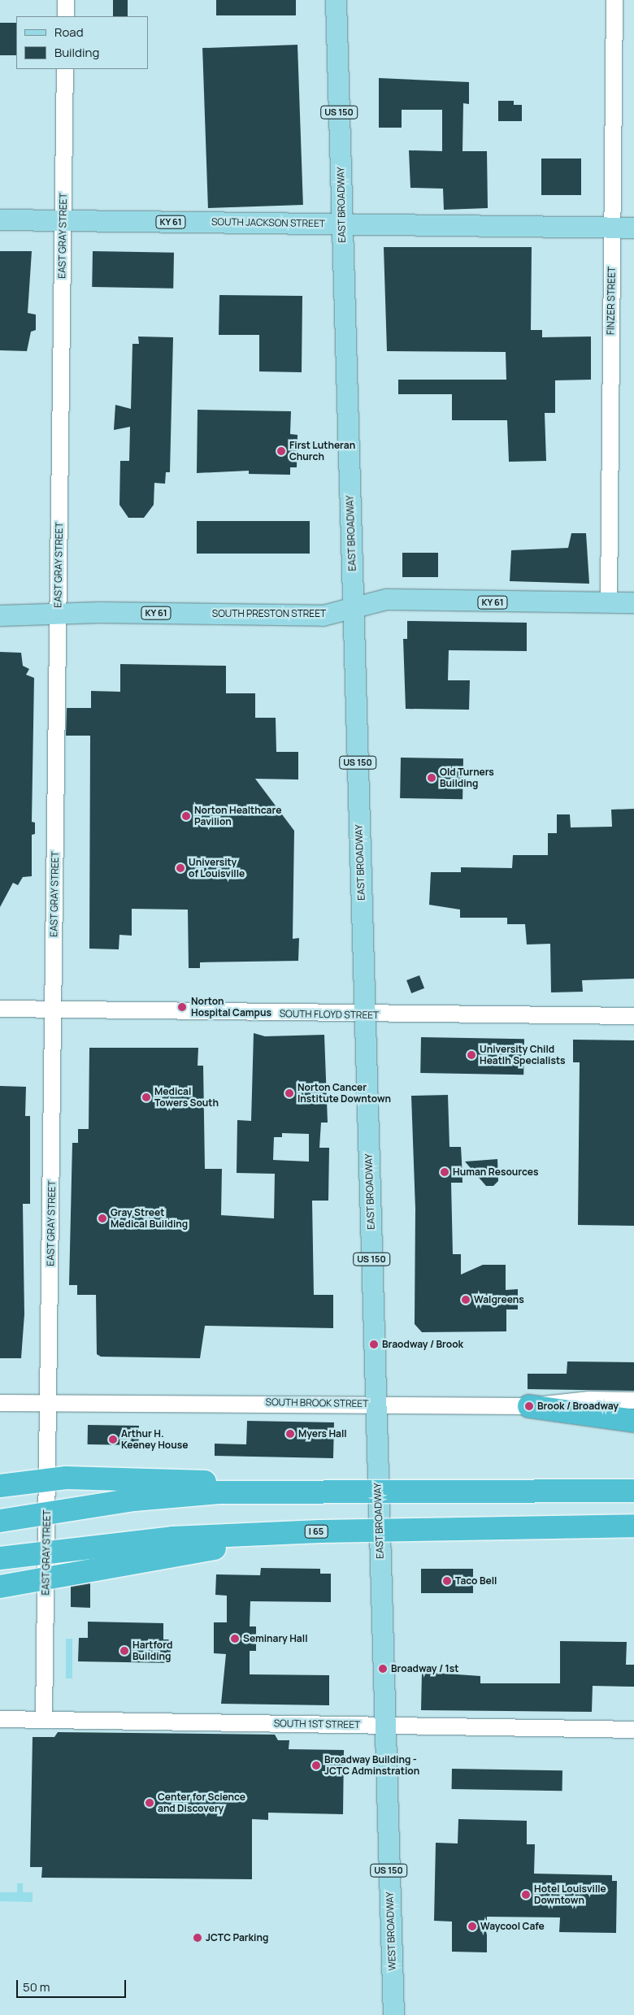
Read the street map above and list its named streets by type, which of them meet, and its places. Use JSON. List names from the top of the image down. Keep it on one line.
{"streets":{"highway":["I 65"],"main road":["US 150","EAST BROADWAY","KY 61","SOUTH JACKSON STREET","SOUTH PRESTON STREET","WEST BROADWAY"],"street":["EAST GRAY STREET","FINZER STREET","SOUTH FLOYD STREET","SOUTH BROOK STREET","SOUTH 1ST STREET"]},"crossings":[["EAST BROADWAY","SOUTH JACKSON STREET"],["EAST BROADWAY","SOUTH PRESTON STREET"],["EAST BROADWAY","SOUTH FLOYD STREET"],["EAST BROADWAY","SOUTH BROOK STREET"],["EAST BROADWAY","SOUTH 1ST STREET"],["EAST BROADWAY","WEST BROADWAY"],["SOUTH JACKSON STREET","EAST GRAY STREET"],["SOUTH JACKSON STREET","FINZER STREET"],["EAST GRAY STREET","SOUTH PRESTON STREET"],["EAST GRAY STREET","SOUTH FLOYD STREET"],["EAST GRAY STREET","SOUTH BROOK STREET"],["EAST GRAY STREET","SOUTH 1ST STREET"],["FINZER STREET","SOUTH PRESTON STREET"],["SOUTH 1ST STREET","WEST BROADWAY"]],"places":["First Lutheran Church","Old Turners Building","Norton Healthcare Pavilion","University of Louisville","Norton Hospital Campus","University Child Heatlh Specialists","Norton Cancer Institute Downtown","Medical Towers South","Human Resources","Gray Street Medical Building","Walgreens","Braodway / Brook","Brook / Broadway","Myers Hall","Arthur H. Keeney House","Taco Bell","Seminary Hall","Hartford Building","Broadway / 1st","Broadway Building - JCTC Adminstration","Center for Science and Discovery","Hotel Louisville Downtown","Waycool Cafe","JCTC Parking"],"legend":["Road","Building"],"scale_bar":"50 m"}
